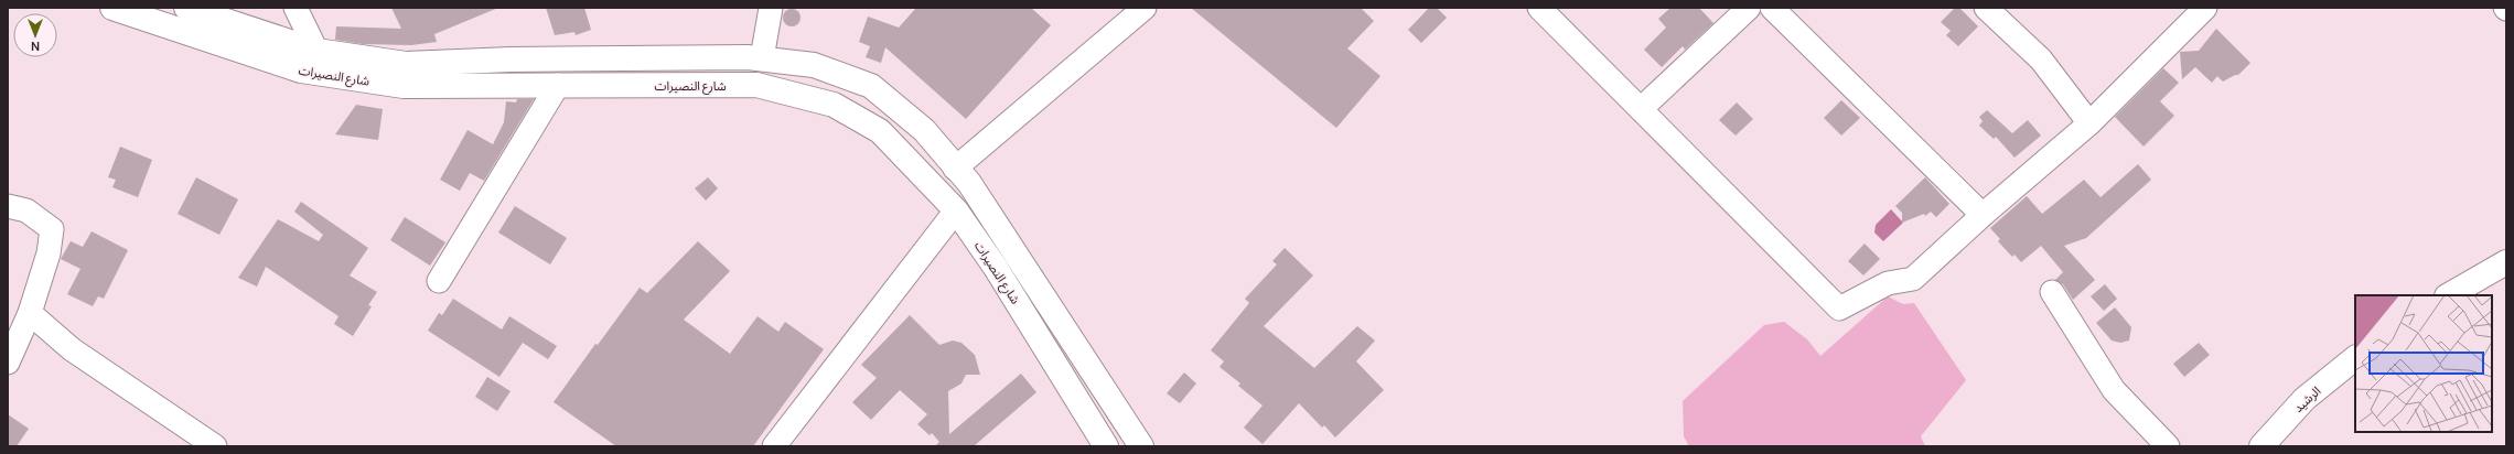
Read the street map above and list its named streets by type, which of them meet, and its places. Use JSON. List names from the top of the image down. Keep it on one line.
{"streets":{"main road":["شارع النصيرات","الرشيد"]},"north":"bottom"}
